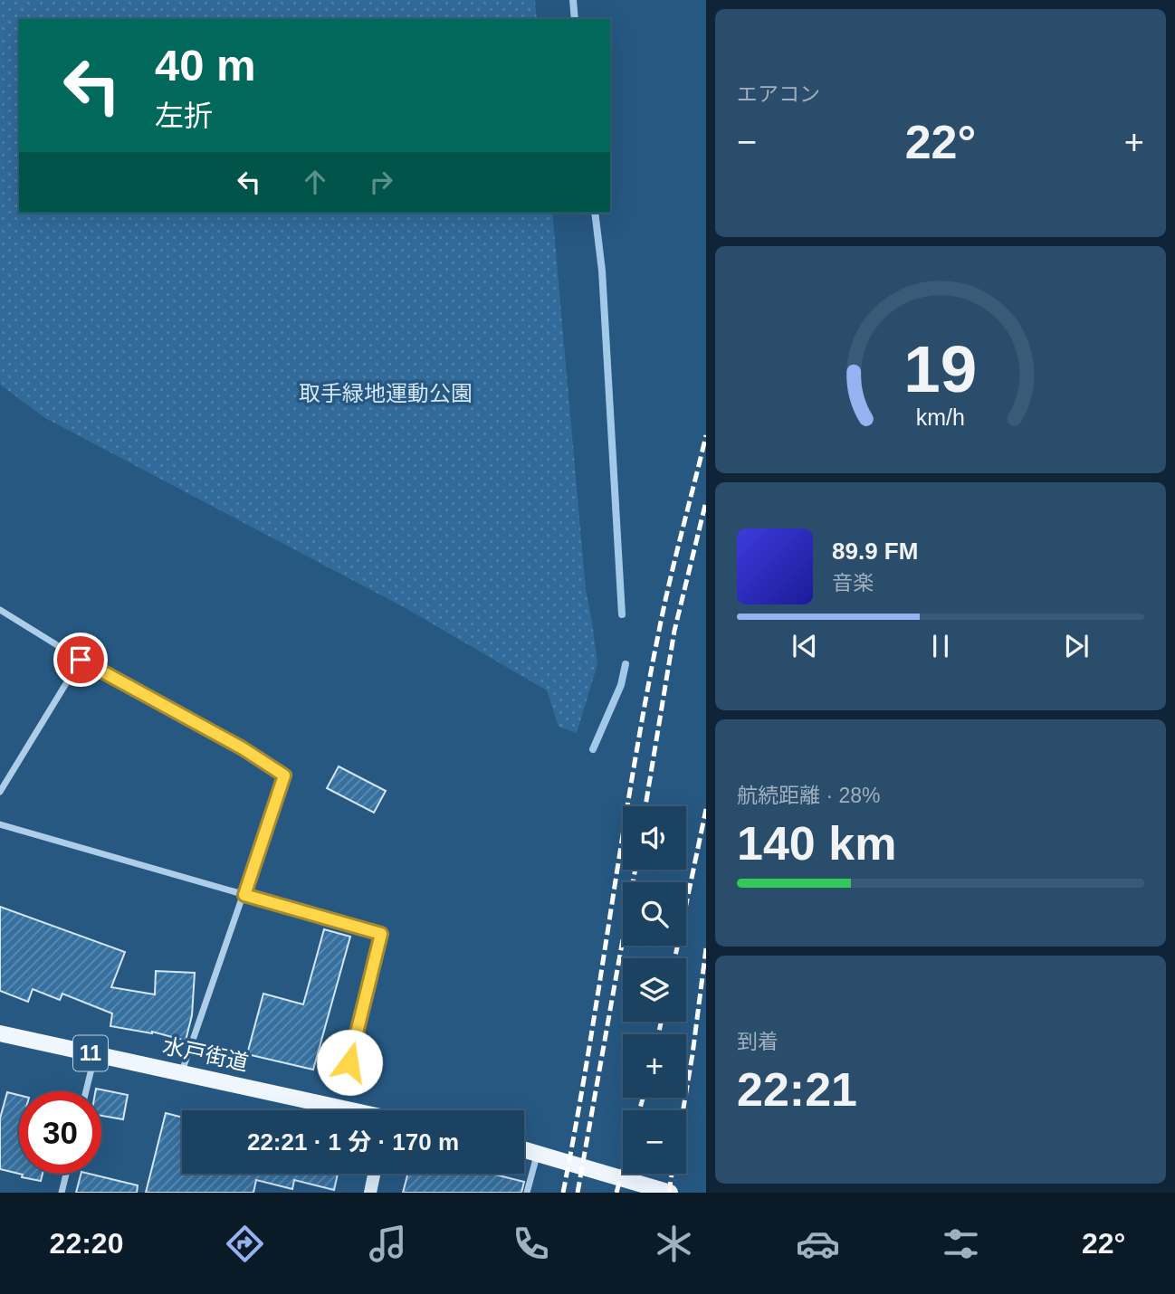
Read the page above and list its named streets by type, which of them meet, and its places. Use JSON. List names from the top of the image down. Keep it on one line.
{"streets":{"main road":["11","水戸街道"]},"parks":["取手緑地運動公園"],"page":{"tile":["エアコン",["航続距離 · 28%","140 km"],["到着","22:21"]],"turn":["40 m","左折"],"heat":["−","22°","+"],"song":["89.9 FM","音楽"],"map_buttons":["+","−"],"limit":"30","trip":"22:21 · 1 分 · 170 m","tabs":["22:20","22°"],"gauge":["19","km/h"]}}
